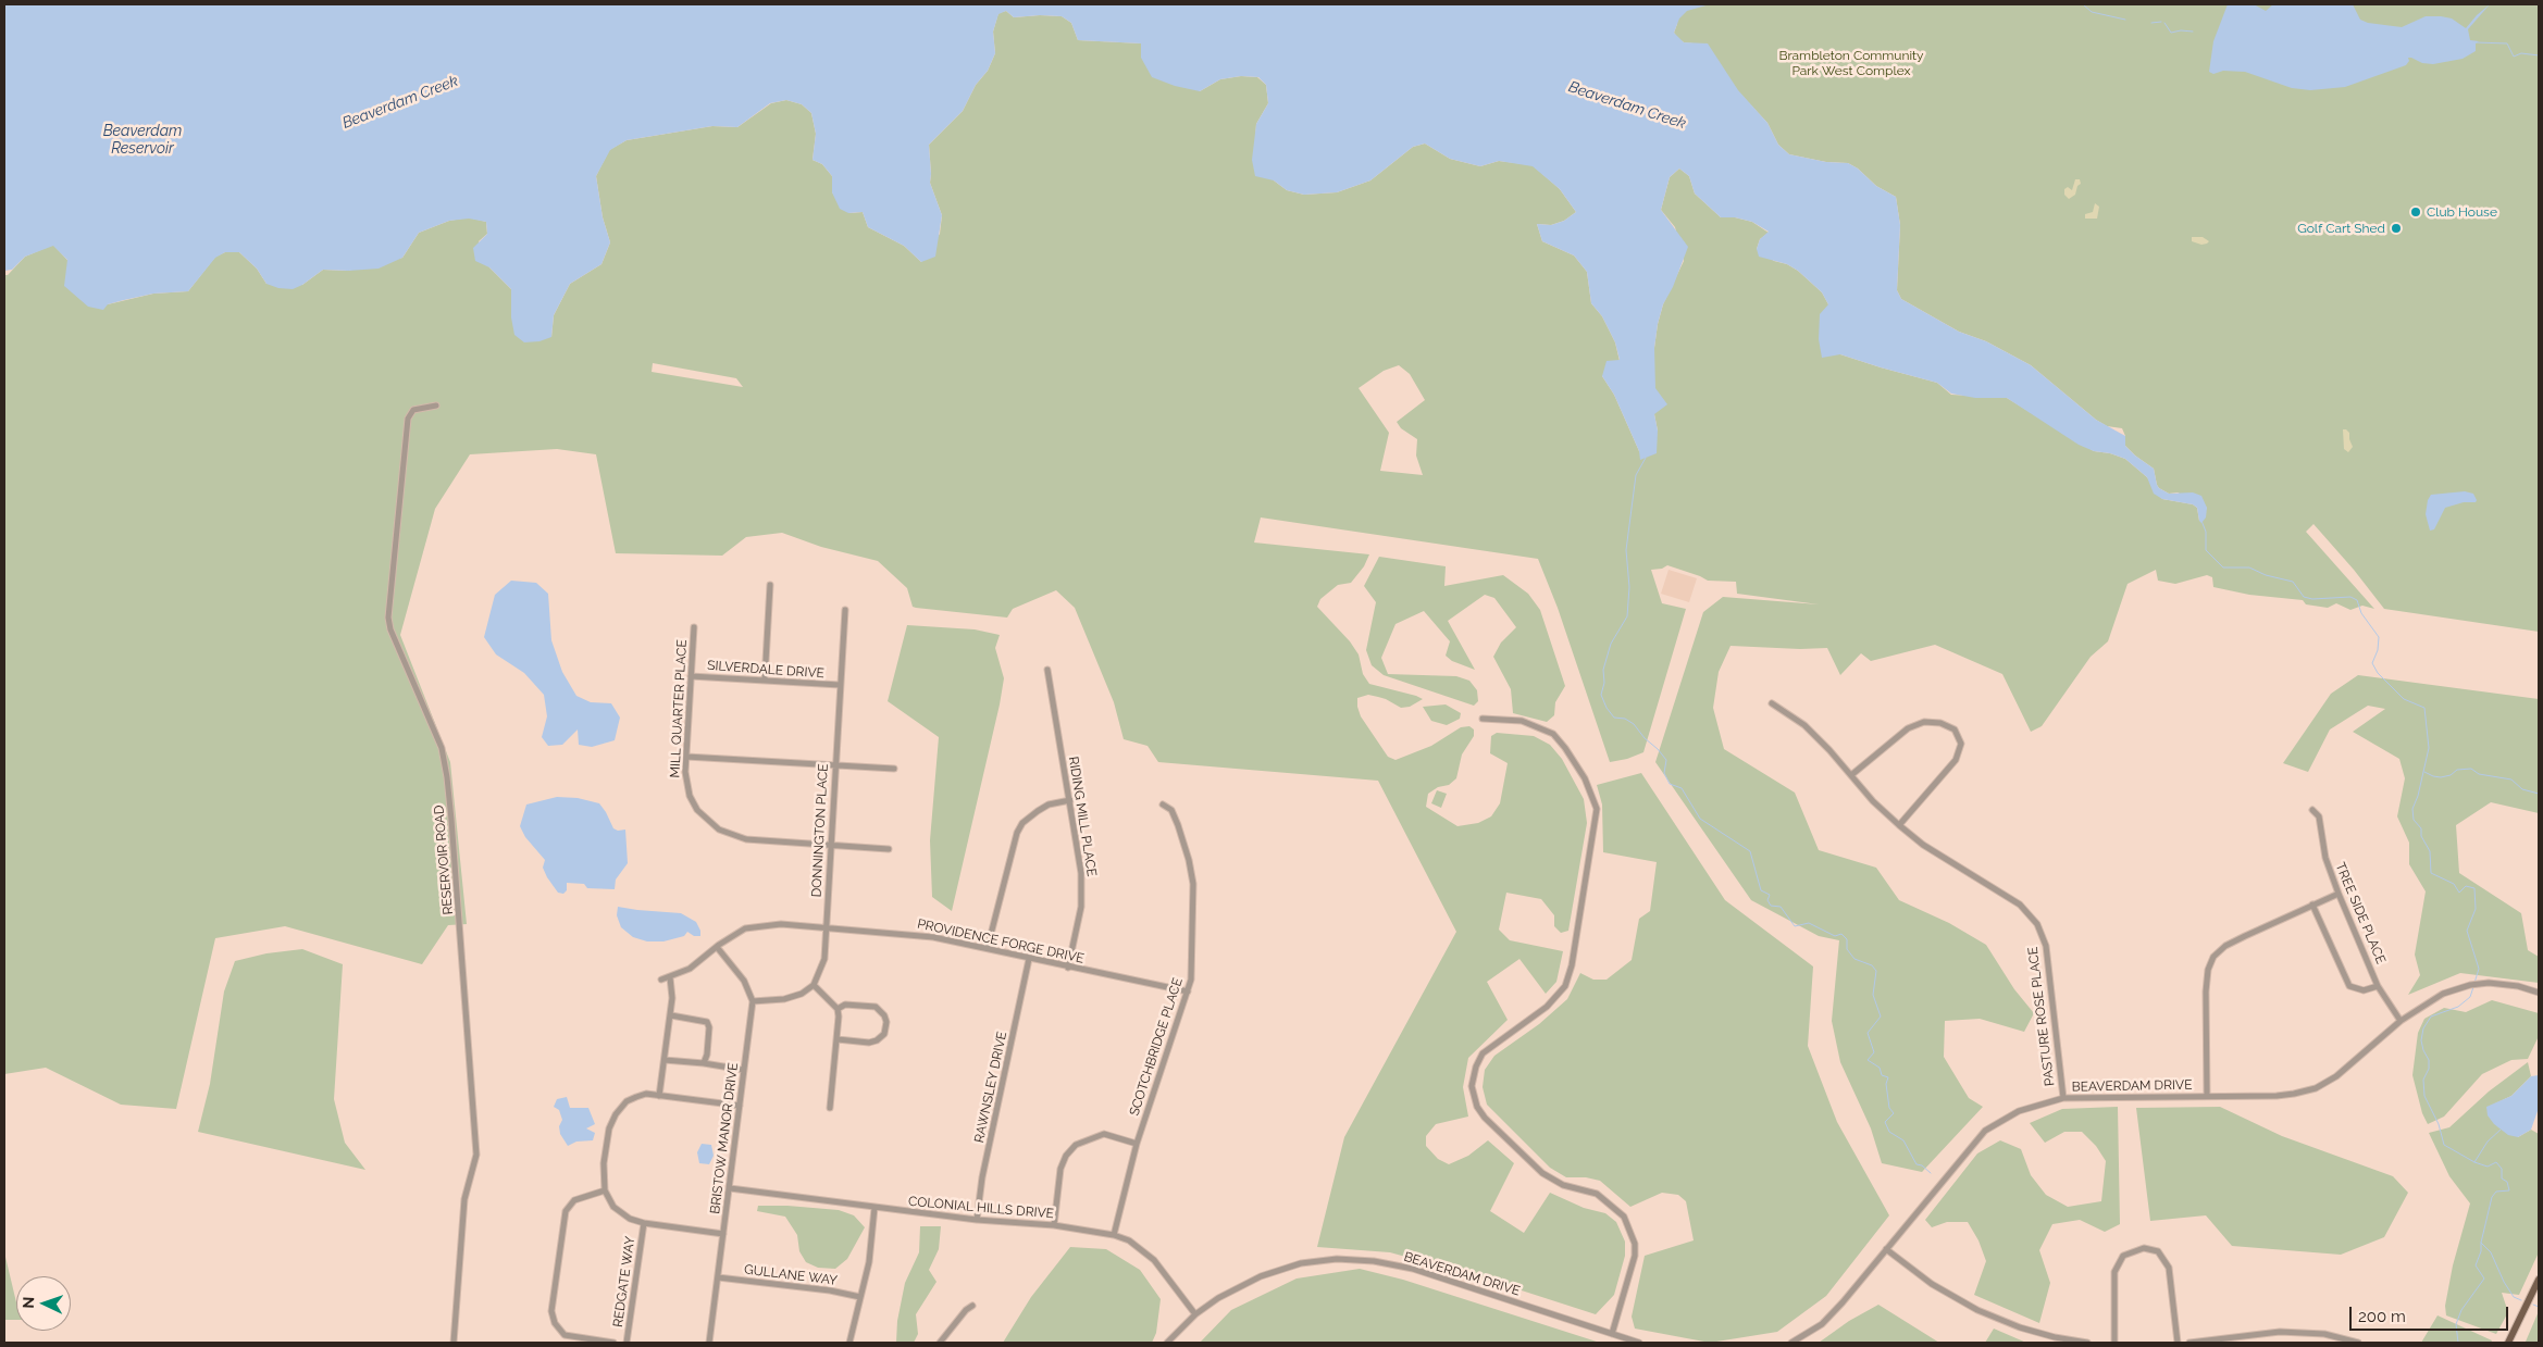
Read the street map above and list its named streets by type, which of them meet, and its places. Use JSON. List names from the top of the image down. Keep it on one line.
{"streets":{"street":["SILVERDALE DRIVE","MILL QUARTER PLACE","RIDING MILL PLACE","DONNINGTON PLACE","RESERVOIR ROAD","TREE SIDE PLACE","PROVIDENCE FORGE DRIVE","PASTURE ROSE PLACE","SCOTCHBRIDGE PLACE","BEAVERDAM DRIVE","RAWNSLEY DRIVE","BRISTOW MANOR DRIVE","COLONIAL HILLS DRIVE","GULLANE WAY","REDGATE WAY"]},"crossings":[["SILVERDALE DRIVE","MILL QUARTER PLACE"],["SILVERDALE DRIVE","DONNINGTON PLACE"],["MILL QUARTER PLACE","DONNINGTON PLACE"],["RIDING MILL PLACE","PROVIDENCE FORGE DRIVE"],["DONNINGTON PLACE","PROVIDENCE FORGE DRIVE"],["TREE SIDE PLACE","BEAVERDAM DRIVE"],["PROVIDENCE FORGE DRIVE","SCOTCHBRIDGE PLACE"],["PROVIDENCE FORGE DRIVE","RAWNSLEY DRIVE"],["PASTURE ROSE PLACE","BEAVERDAM DRIVE"],["SCOTCHBRIDGE PLACE","COLONIAL HILLS DRIVE"],["BEAVERDAM DRIVE","COLONIAL HILLS DRIVE"],["RAWNSLEY DRIVE","COLONIAL HILLS DRIVE"],["BRISTOW MANOR DRIVE","COLONIAL HILLS DRIVE"],["BRISTOW MANOR DRIVE","GULLANE WAY"],["BRISTOW MANOR DRIVE","REDGATE WAY"],["COLONIAL HILLS DRIVE","REDGATE WAY"]],"water":["Beaverdam Creek","Beaverdam Reservoir"],"parks":["Brambleton Community Park West Complex"],"places":["Club House","Golf Cart Shed"],"scale_bar":"200 m","north":"left"}
